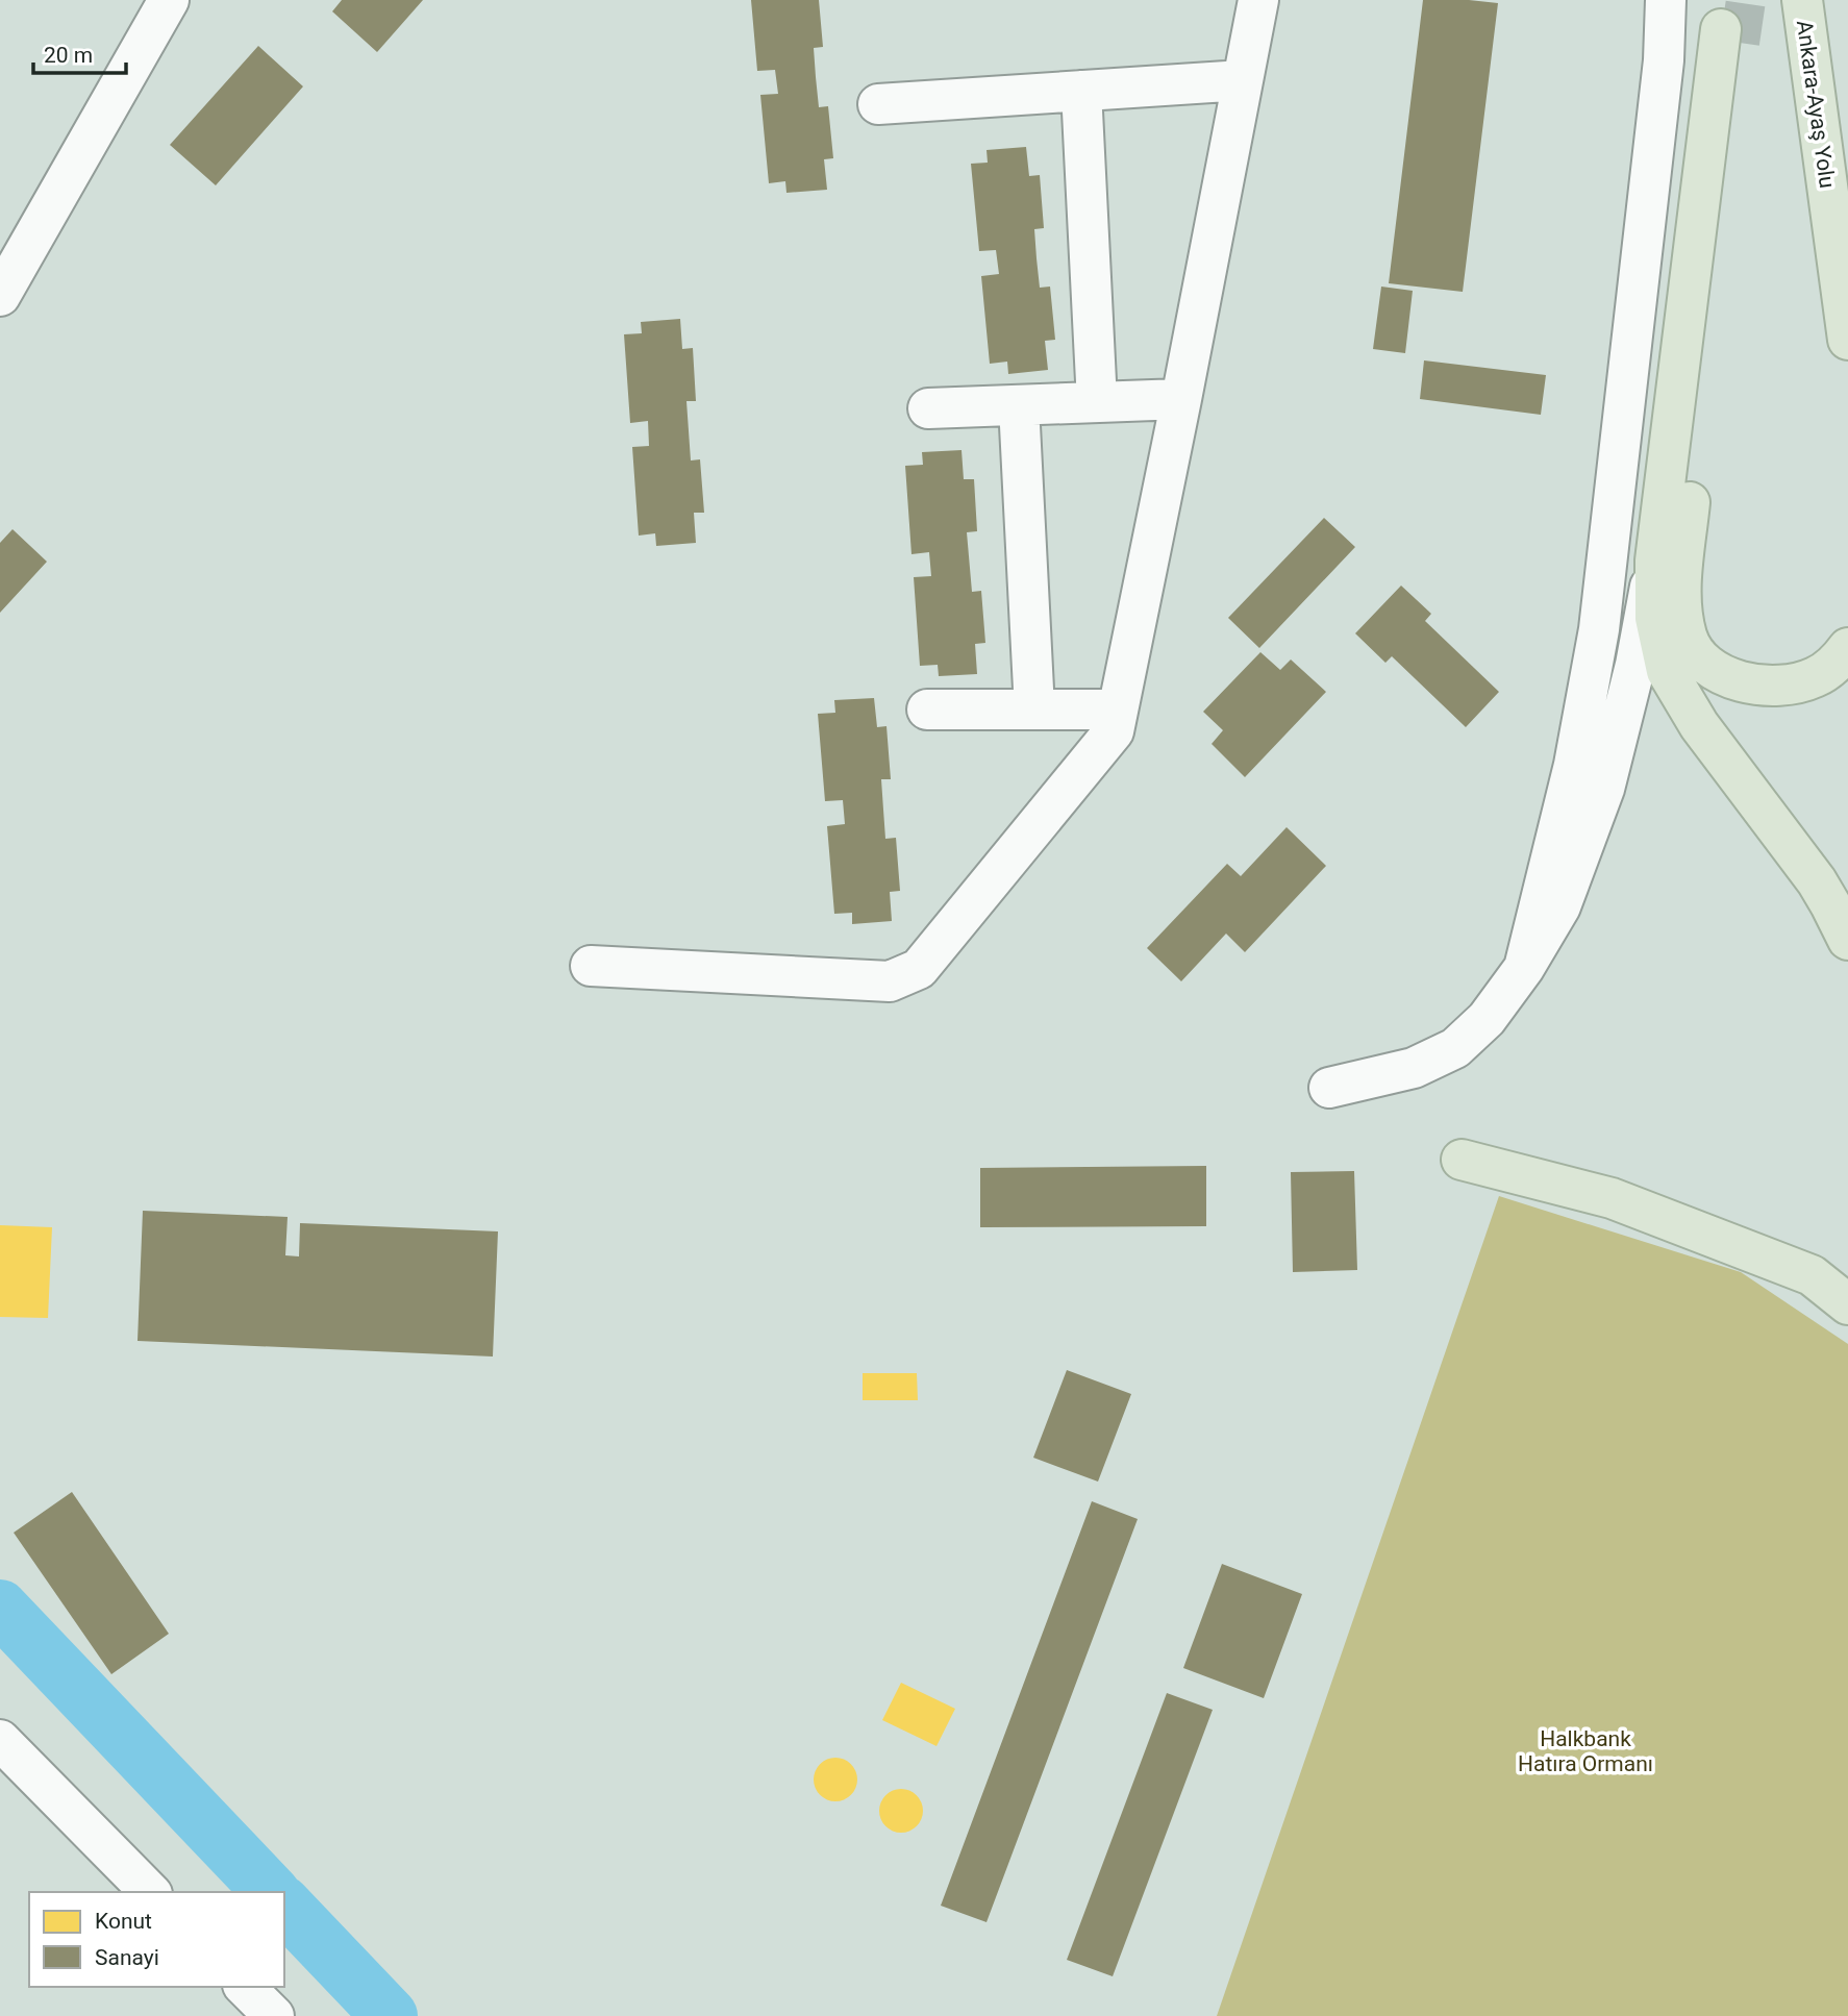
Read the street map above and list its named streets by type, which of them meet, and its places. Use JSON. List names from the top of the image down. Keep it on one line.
{"streets":{"highway":["Ankara-Ayaş Yolu"]},"parks":["Halkbank Hatıra Ormanı"],"legend":["Konut","Sanayi"],"scale_bar":"20 m"}
